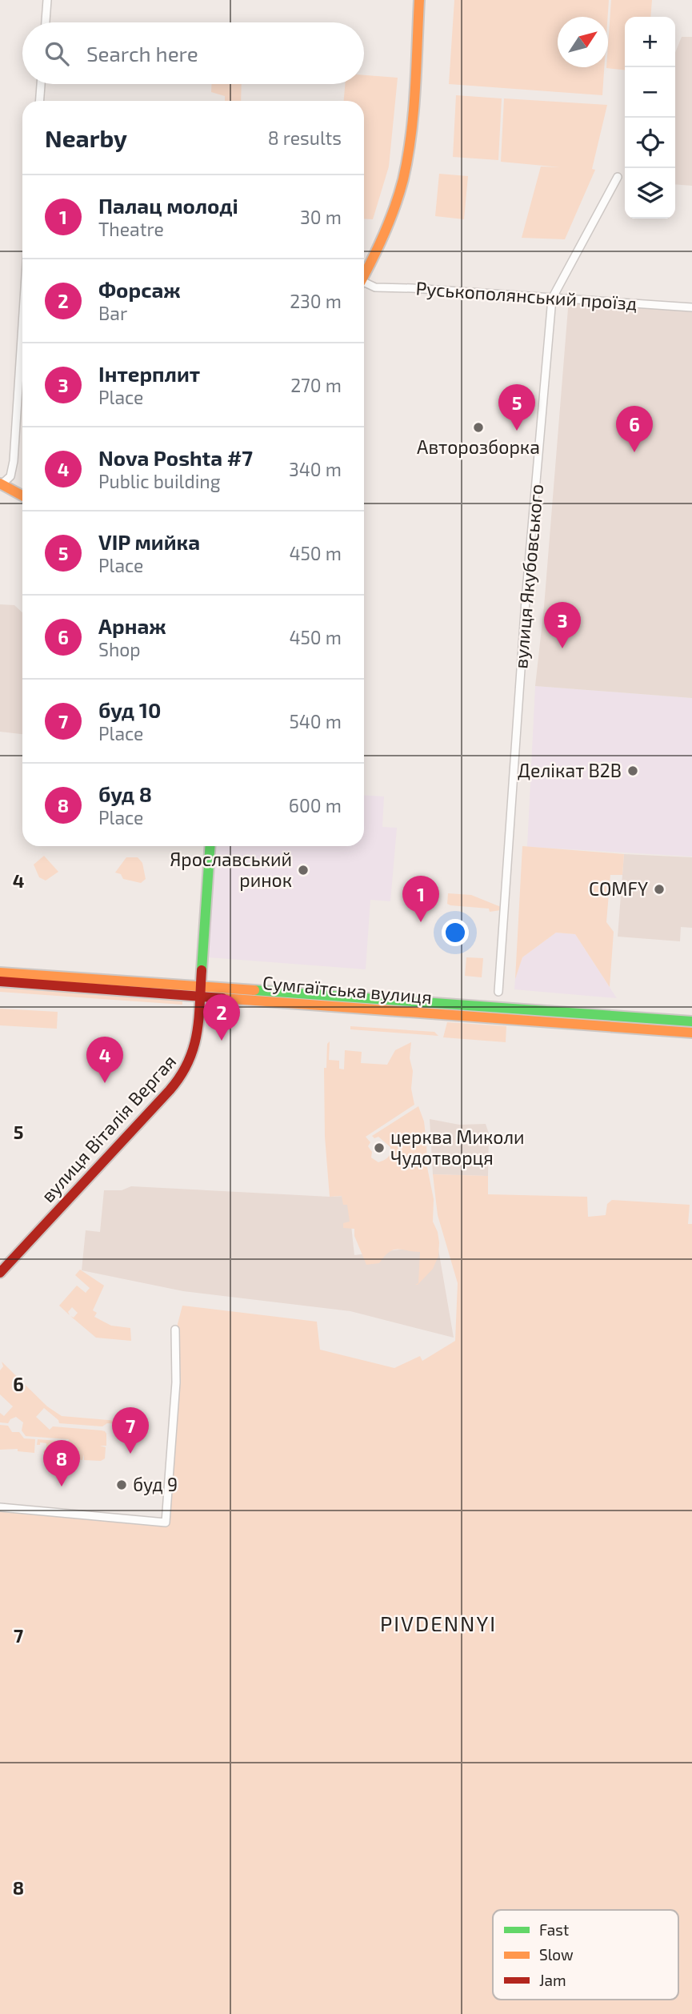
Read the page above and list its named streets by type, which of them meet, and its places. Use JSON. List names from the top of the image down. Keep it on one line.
{"streets":{"main road":["Сумгаїтська вулиця","вулиця Віталія Вергая"],"street":["Руськополянський проїзд","вулиця Якубовського"]},"crossings":[["Руськополянський проїзд","вулиця Якубовського"],["Сумгаїтська вулиця","вулиця Віталія Вергая"]],"districts":["PIVDENNYI"],"places":["Авторозборка","Делікат B2B","Ярославський ринок","COMFY","церква Миколи Чудотворця","буд 9"],"legend":["Fast","Slow","Jam"],"north":"top right","page":{"map_buttons":["+","−"],"search":"Search here","heading":["Nearby","8 results"],"list":[{"mark":"1","name":"Палац молоді","note":"Theatre","value":"30 m"},{"mark":"2","name":"Форсаж","note":"Bar","value":"230 m"},{"mark":"3","name":"Інтерплит","note":"Place","value":"270 m"},{"mark":"4","name":"Nova Poshta #7","note":"Public building","value":"340 m"},{"mark":"5","name":"VIP мийка","note":"Place","value":"450 m"},{"mark":"6","name":"Арнаж","note":"Shop","value":"450 m"},{"mark":"7","name":"буд 10","note":"Place","value":"540 m"},{"mark":"8","name":"буд 8","note":"Place","value":"600 m"}],"pins":["5","6","3","1","2","4","7","8"]},"grid":{"rows":["4","5","6","7","8"]}}
